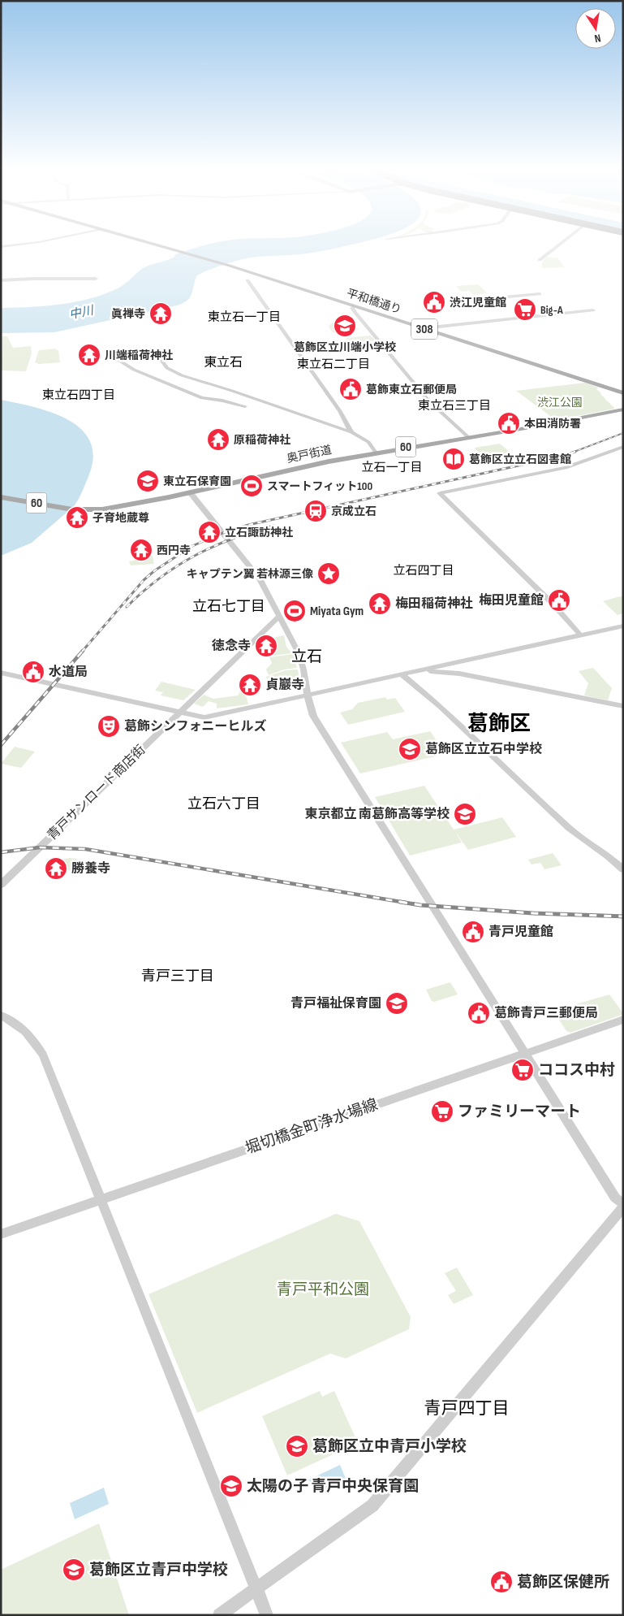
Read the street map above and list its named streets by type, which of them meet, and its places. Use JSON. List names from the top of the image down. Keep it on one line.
{"streets":{"main road":["平和橋通り","308","60","奥戸街道"],"street":["青戸サンロード商店街","堀切橋金町浄水場線"]},"districts":["東立石一丁目","東立石","東立石二丁目","東立石四丁目","東立石三丁目","立石一丁目","立石四丁目","立石七丁目","立石","葛飾区","立石六丁目","青戸三丁目","青戸四丁目"],"water":["中川"],"parks":["渋江公園","青戸平和公園"],"places":{"public building":["渋江児童館","葛飾東立石郵便局","本田消防署","梅田児童館","水道局","青戸児童館","葛飾青戸三郵便局","葛飾区保健所"],"supermarket":["Big-A","ココス中村","ファミリーマート"],"temple":["眞禅寺","川端稲荷神社","原稲荷神社","子育地蔵尊","立石諏訪神社","西円寺","梅田稲荷神社","徳念寺","貞巖寺","勝養寺"],"school or university":["葛飾区立川端小学校","東立石保育園","葛飾区立立石中学校","東京都立 南葛飾高等学校","青戸福祉保育園","葛飾区立中青戸小学校","太陽の子 青戸中央保育園","葛飾区立青戸中学校"],"library":["葛飾区立立石図書館"],"sports":["スマートフィット100","Miyata Gym"],"station":["京成立石"],"place":["キャプテン翼 若林源三像"],"theatre":["葛飾シンフォニーヒルズ"]},"north":"bottom"}
